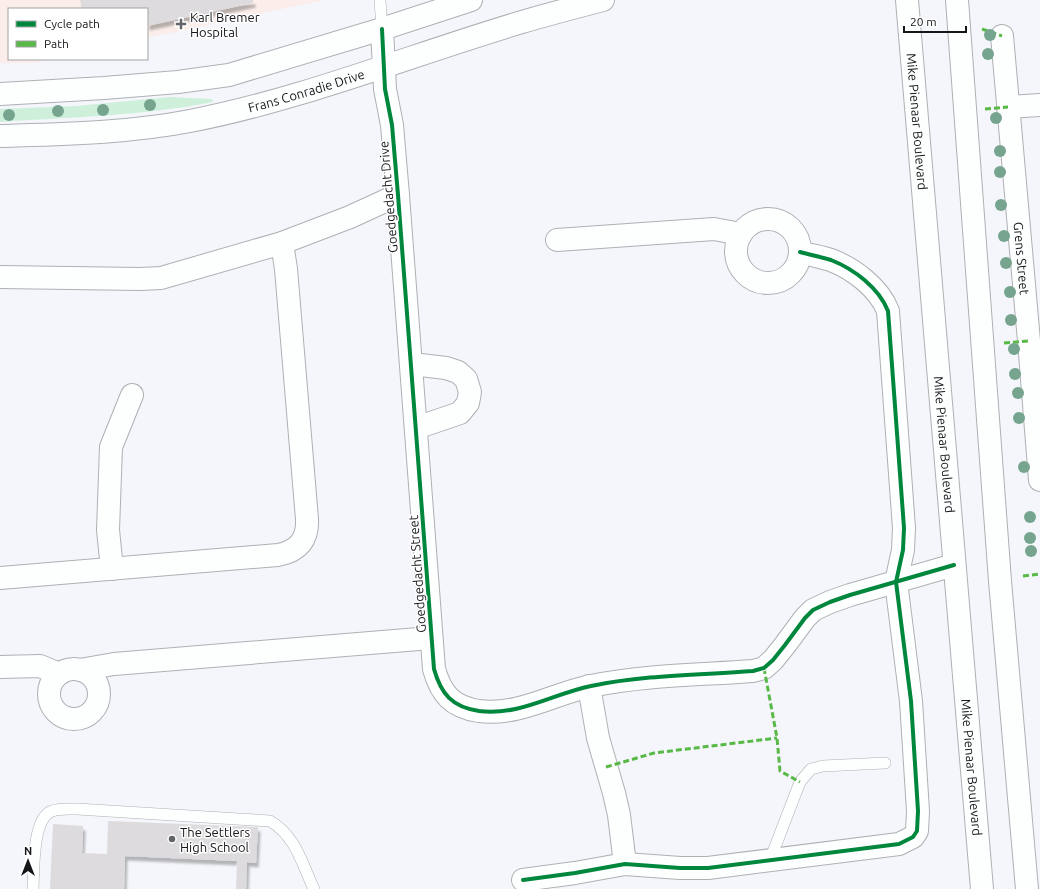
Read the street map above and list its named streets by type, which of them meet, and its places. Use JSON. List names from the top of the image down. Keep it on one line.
{"streets":{"street":["Frans Conradie Drive","Mike Pienaar Boulevard","Goedgedacht Drive","Grens Street","Goedgedacht Street"]},"crossings":[["Frans Conradie Drive","Goedgedacht Drive"],["Goedgedacht Drive","Goedgedacht Street"]],"places":{"health":["Karl Bremer Hospital"],"other":["The Settlers High School"]},"legend":["Cycle path","Path"],"scale_bar":"20 m","north":"top"}
